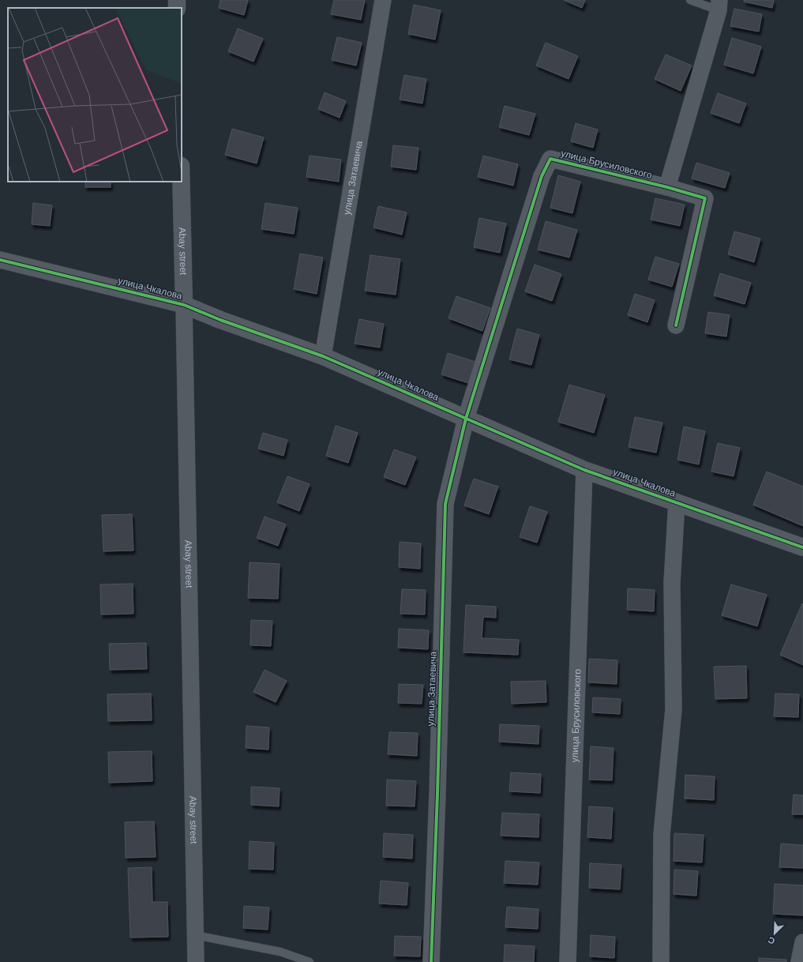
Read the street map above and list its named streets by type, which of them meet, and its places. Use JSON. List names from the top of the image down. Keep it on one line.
{"streets":{"street":["улица Брусиловского","улица Затаевича","Abay street","улица Чкалова"]},"crossings":[["улица Брусиловского","улица Затаевича"],["улица Брусиловского","улица Чкалова"],["улица Затаевича","улица Чкалова"],["Abay street","улица Чкалова"]],"north":"bottom left"}
